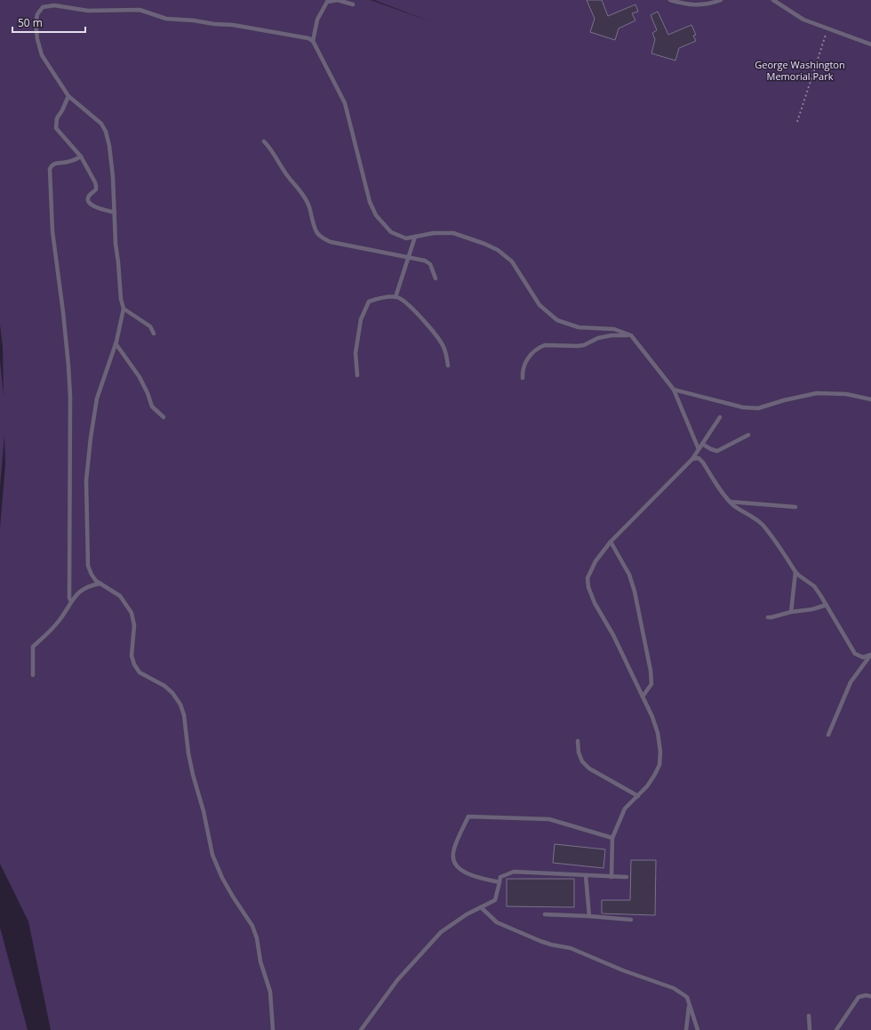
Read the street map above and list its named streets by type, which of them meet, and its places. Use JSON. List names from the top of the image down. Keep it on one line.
{"parks":["George Washington Memorial Park"],"scale_bar":"50 m"}
